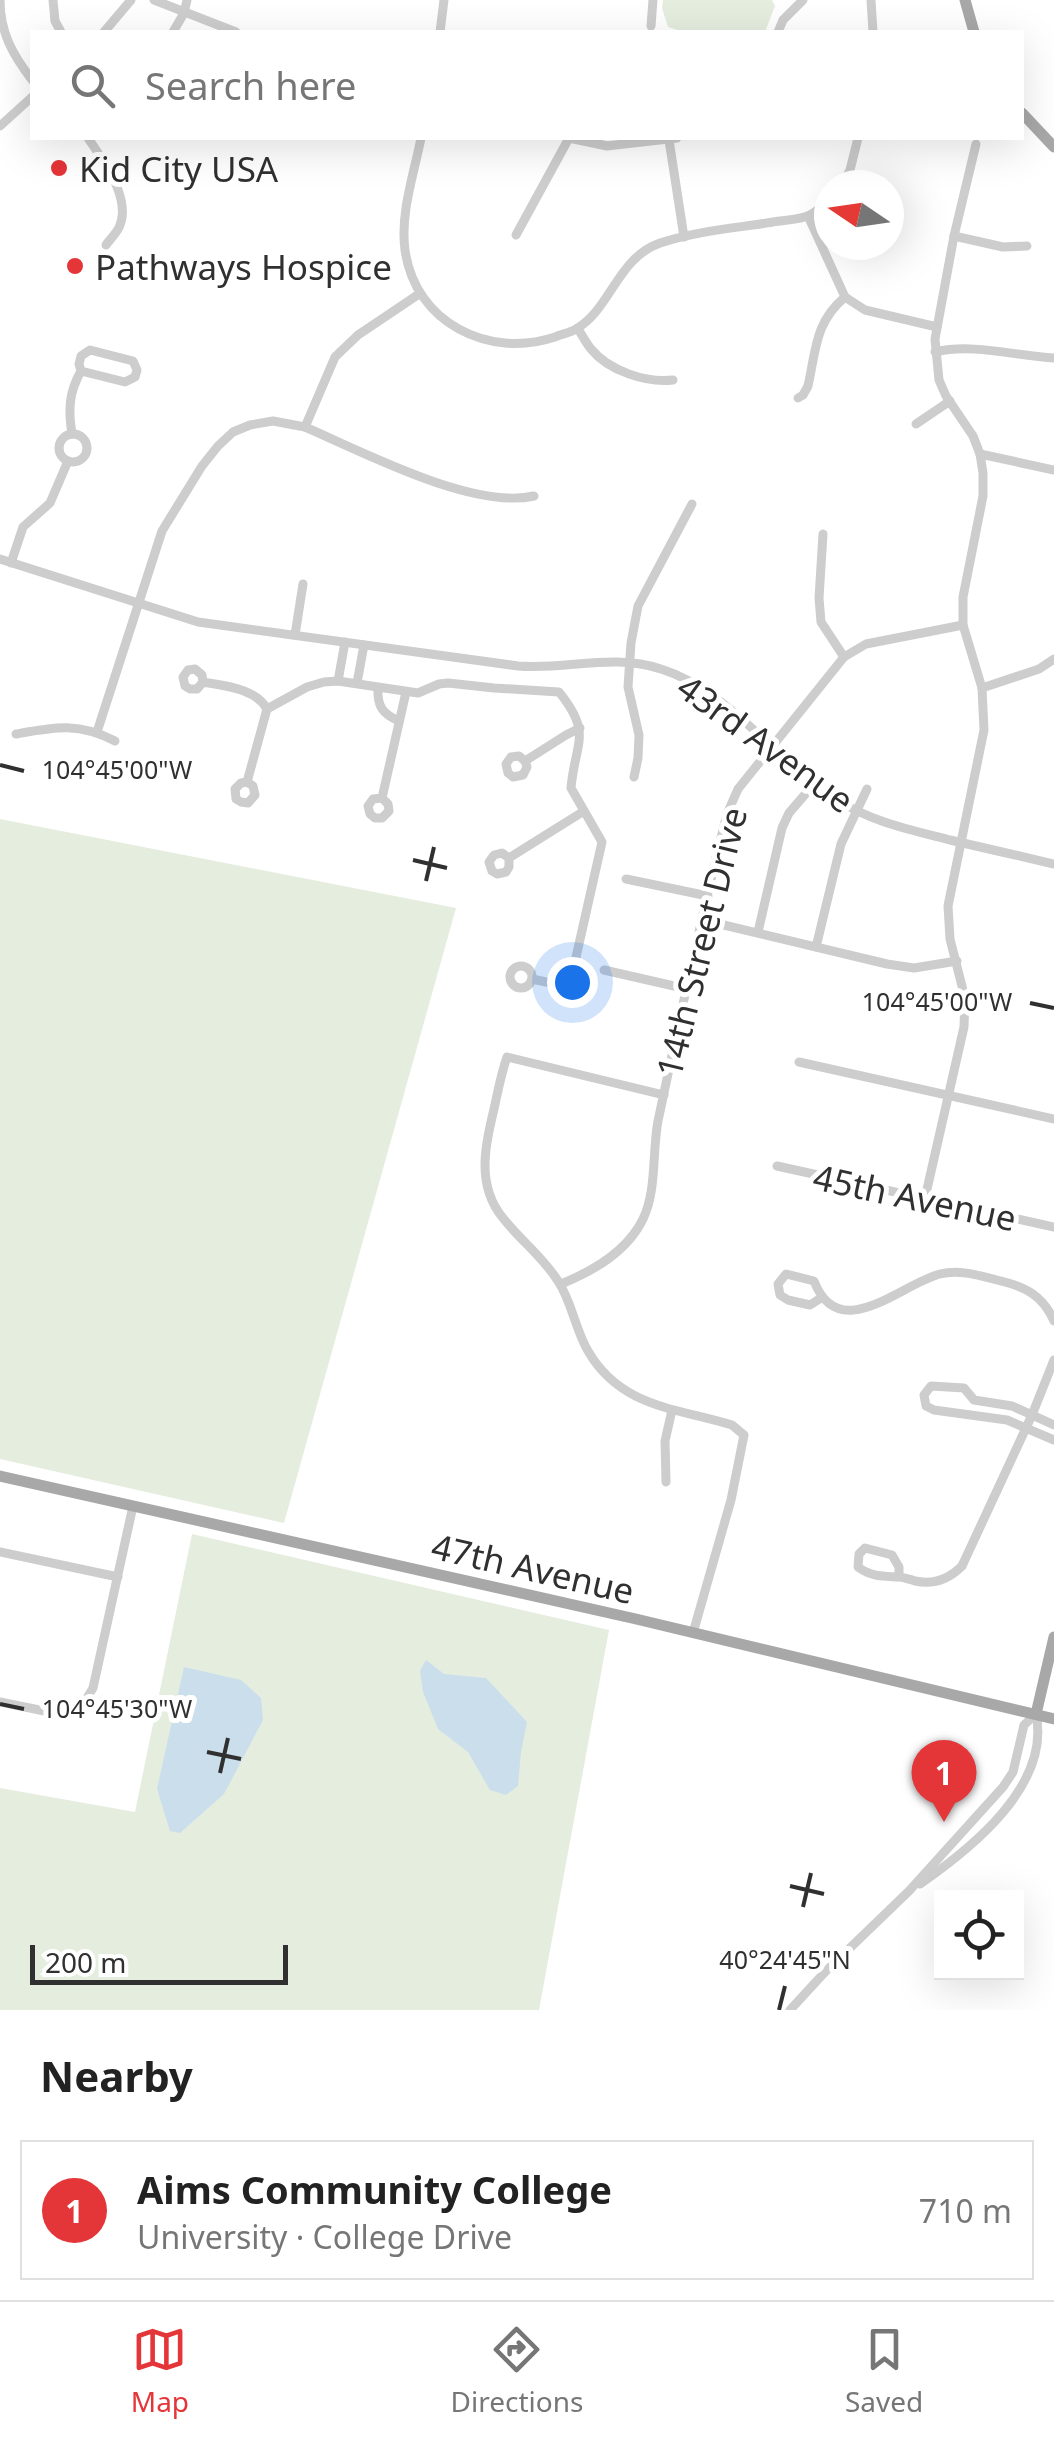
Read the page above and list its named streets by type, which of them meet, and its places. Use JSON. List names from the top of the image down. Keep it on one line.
{"streets":{"main road":["47th Avenue"],"street":["43rd Avenue","14th Street Drive","45th Avenue"]},"crossings":[["43rd Avenue","14th Street Drive"]],"places":["Kid City USA","Pathways Hospice"],"scale_bar":"200 m","north":"left","page":{"search":"Search here","pins":"1","scale":"200 m","heading":"Nearby","list":[{"mark":"1","name":"Aims Community College","note":"University · College Drive","value":"710 m"}],"nav":["Map","Directions","Saved"]},"coordinates":["104°45'00\"W","104°45'30\"W","40°24'45\"N"]}
